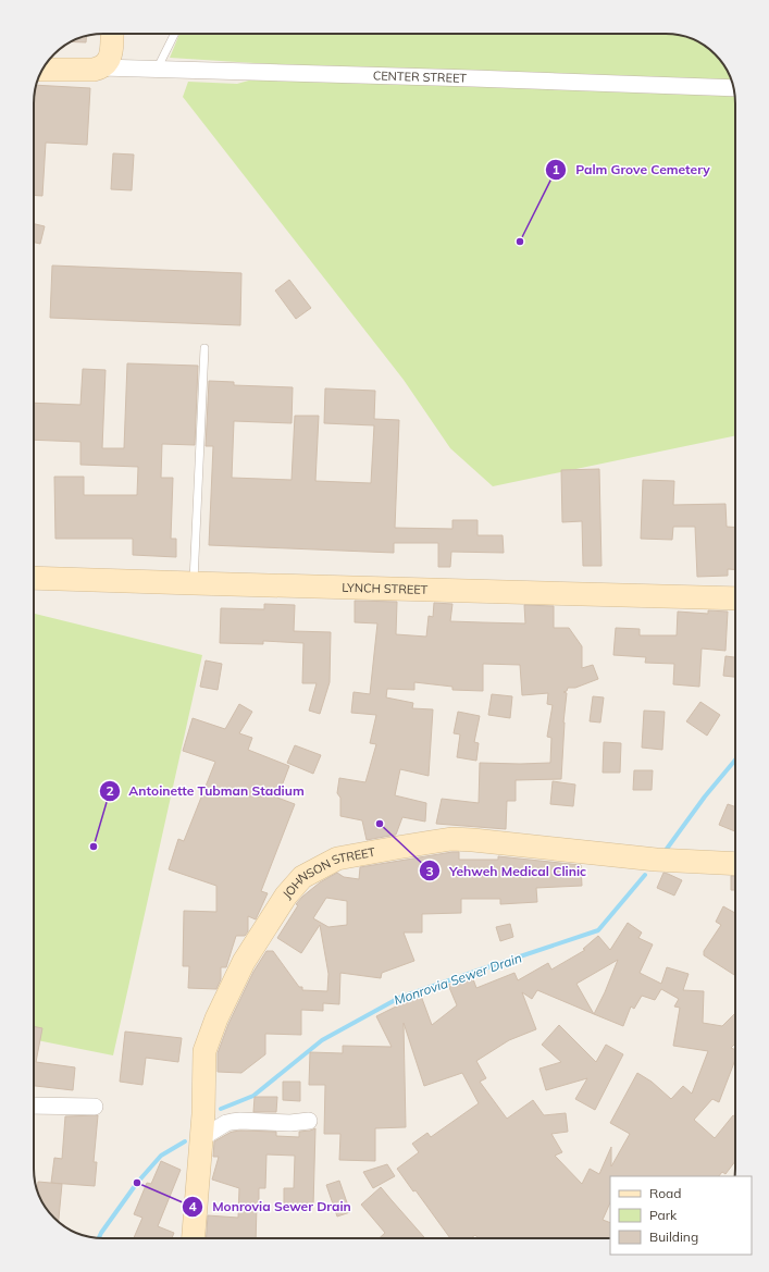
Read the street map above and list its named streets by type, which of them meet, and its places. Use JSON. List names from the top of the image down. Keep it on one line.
{"streets":{"street":["CENTER STREET","LYNCH STREET","JOHNSON STREET"]},"water":["Monrovia Sewer Drain"],"places":["Palm Grove Cemetery","Yehweh Medical Clinic","Antoinette Tubman Stadium","Monrovia Sewer Drain"],"legend":["Road","Park","Building"]}
